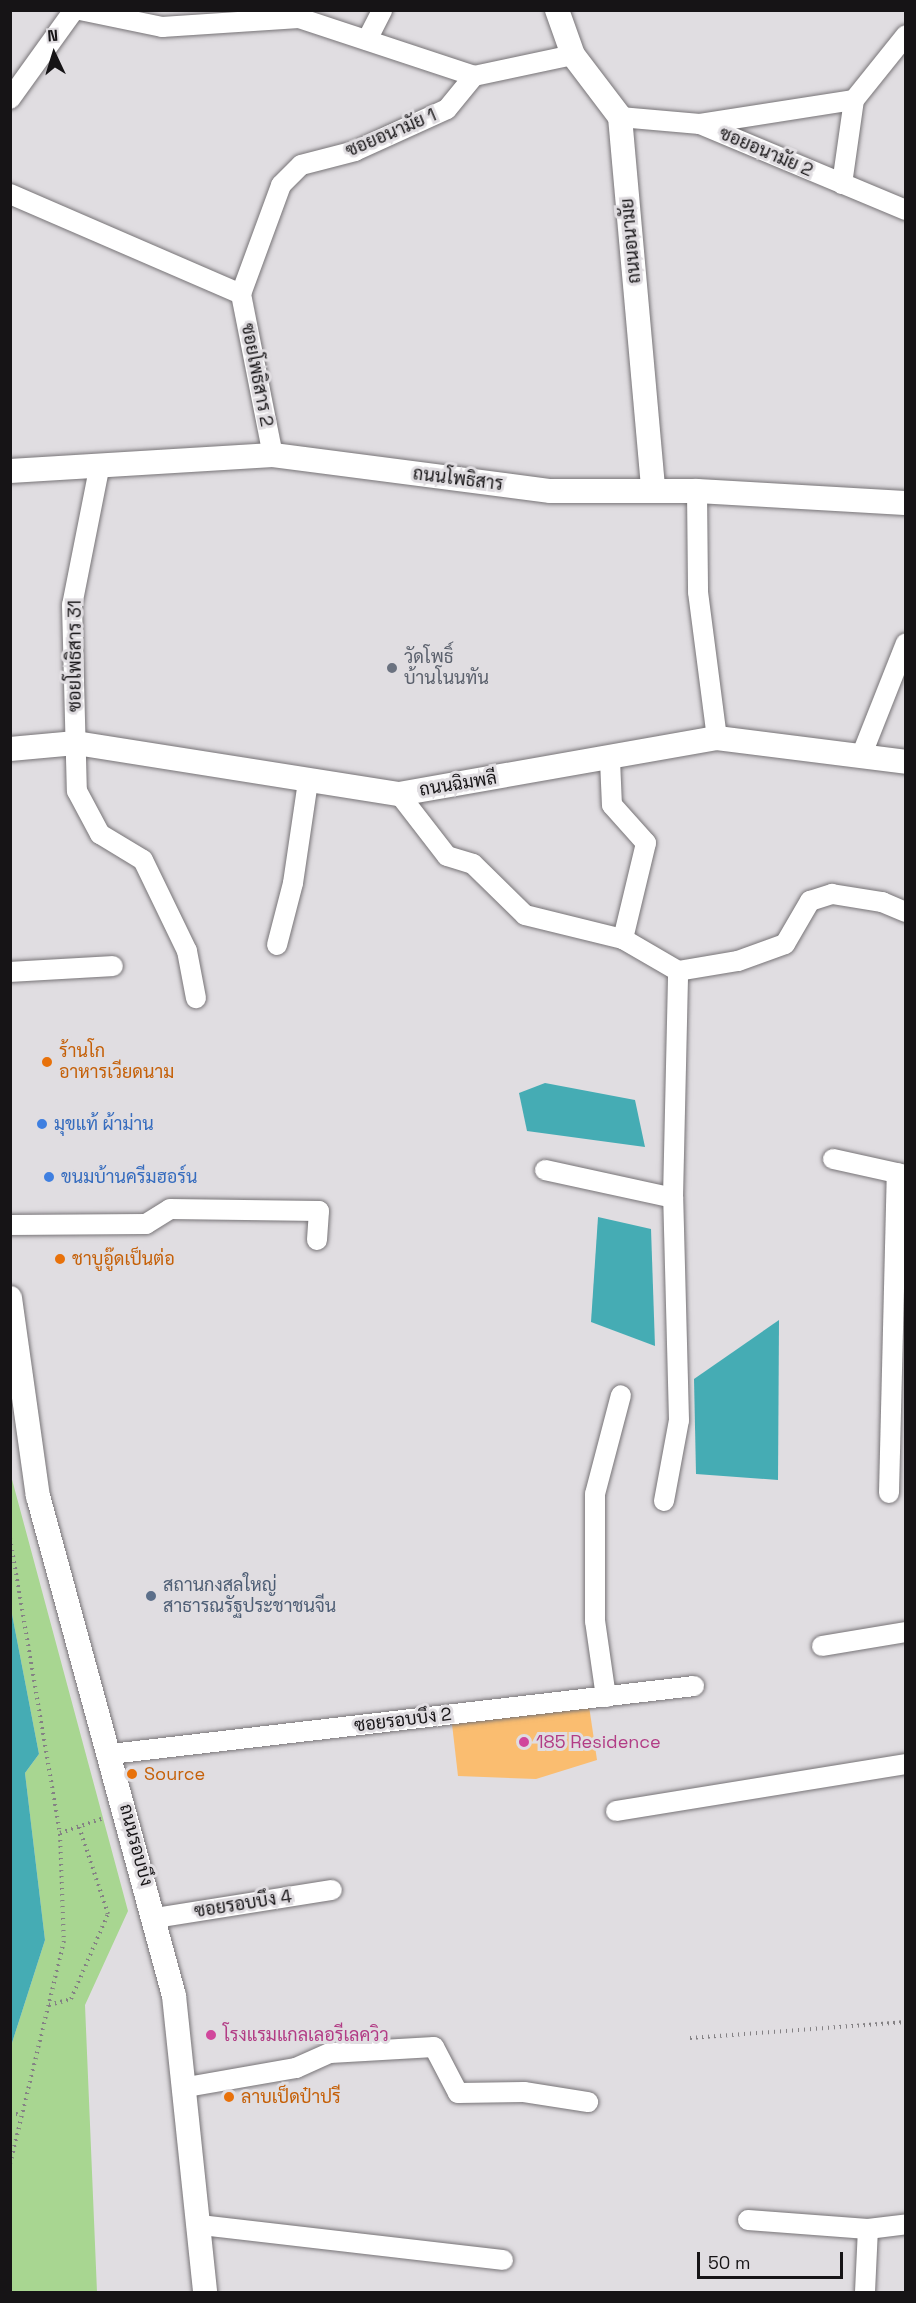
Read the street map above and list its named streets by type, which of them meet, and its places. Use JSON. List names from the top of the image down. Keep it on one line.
{"streets":{"street":["ซอยอนามัย 1","ซอยอนามัย 2","ถนนอนามัย","ซอยโพธิสาร 2","ถนนโพธิสาร","ซอยโพธิสาร 31","ถนนฉิมพลี","ซอยรอบบึง 2","ถนนรอบบึง","ซอยรอบบึง 4"]},"crossings":[["ซอยอนามัย 1","ซอยโพธิสาร 2"],["ซอยอนามัย 2","ถนนอนามัย"],["ถนนอนามัย","ถนนโพธิสาร"],["ซอยโพธิสาร 2","ถนนโพธิสาร"],["ถนนโพธิสาร","ซอยโพธิสาร 31"],["ซอยโพธิสาร 31","ถนนฉิมพลี"],["ซอยรอบบึง 2","ถนนรอบบึง"],["ถนนรอบบึง","ซอยรอบบึง 4"]],"places":["วัดโพธิ์ บ้านโนนทัน","ร้านโก อาหารเวียดนาม","มุขแท้ ผ้าม่าน","ขนมบ้านครีมฮอร์น","ชาบูอู๊ดเป็นต่อ","สถานกงสุลใหญ่ สาธารณรัฐประชาชนจีน","185 Residence","Source","โรงแรมแกลเลอรีเลควิว","ลาบเป็ดป๋าปรี"],"scale_bar":"50 m","north":"top"}
